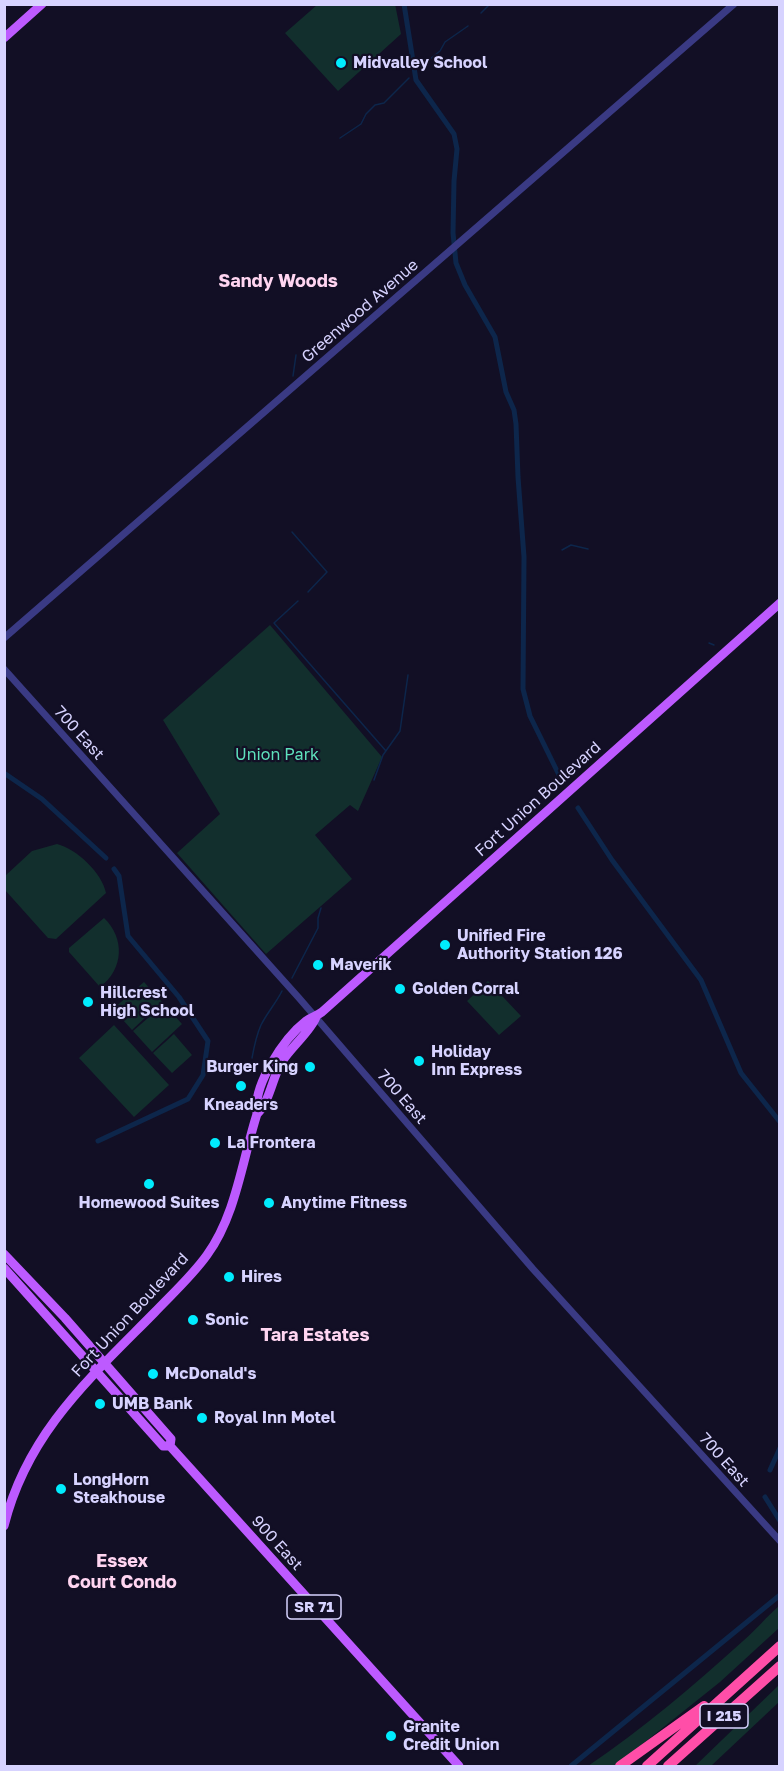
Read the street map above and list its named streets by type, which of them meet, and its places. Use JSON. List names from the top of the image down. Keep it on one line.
{"streets":{"highway":["I 215"],"main road":["Fort Union Boulevard","900 East","SR 71"],"street":["Greenwood Avenue","700 East"]},"crossings":[["700 East","Fort Union Boulevard"],["Fort Union Boulevard","900 East"]],"districts":["Sandy Woods","Tara Estates","Essex Court Condo"],"parks":["Union Park"],"places":["Midvalley School","Unified Fire Authority Station 126","Maverik","Golden Corral","Hillcrest High School","Holiday Inn Express","Burger King","Kneaders","La Frontera","Homewood Suites","Anytime Fitness","Hires","Sonic","McDonald's","UMB Bank","Royal Inn Motel","LongHorn Steakhouse","Granite Credit Union"]}
